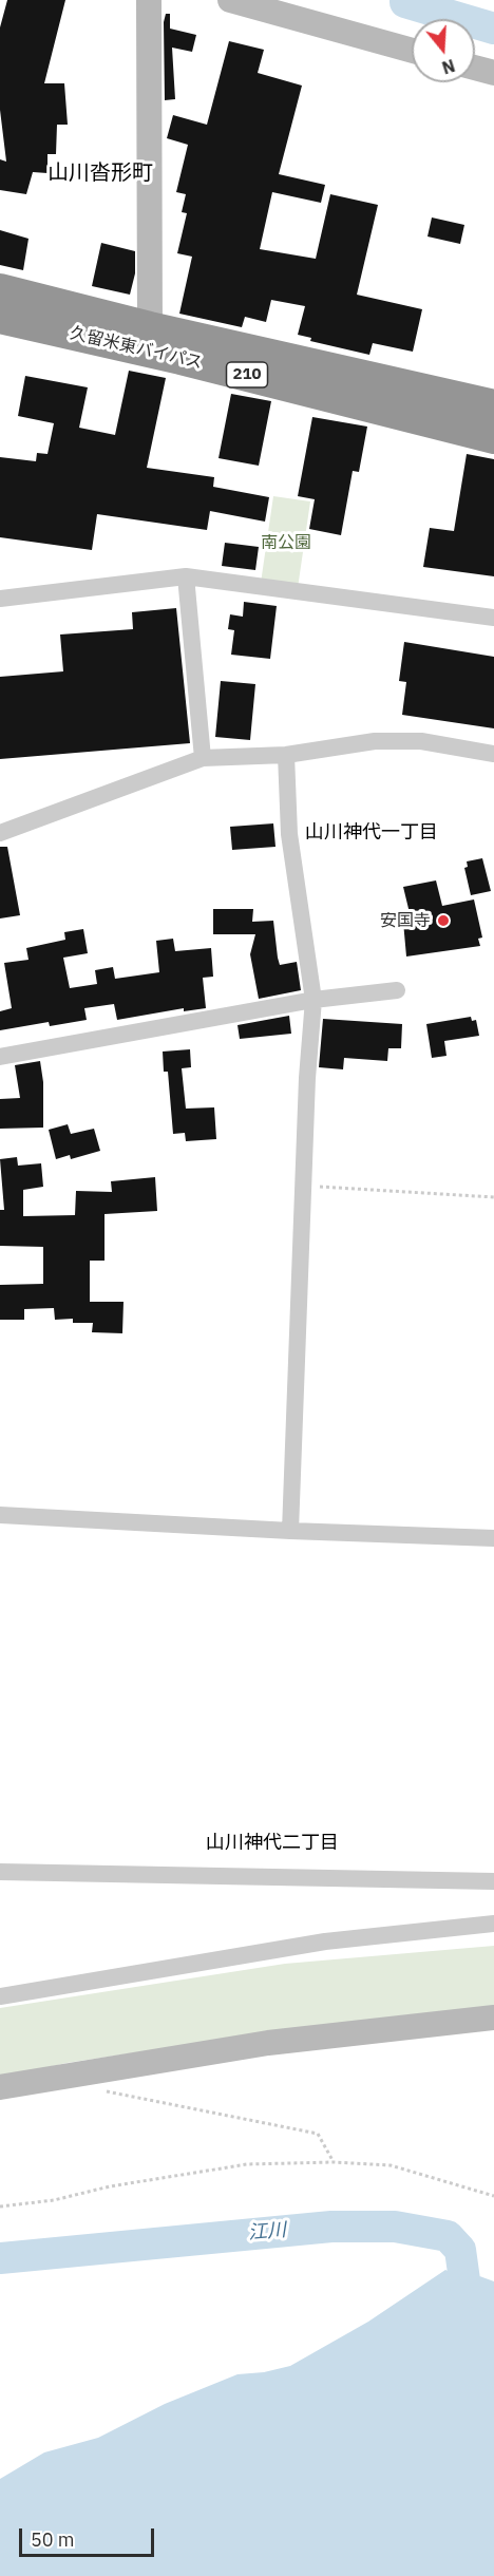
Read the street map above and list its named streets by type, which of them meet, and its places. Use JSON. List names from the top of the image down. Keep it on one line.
{"streets":{"highway":["久留米東バイパス","210"]},"districts":["山川沓形町","山川神代一丁目","山川神代二丁目"],"water":["江川"],"parks":["南公園"],"places":["安国寺"],"scale_bar":"50 m","north":"bottom"}
